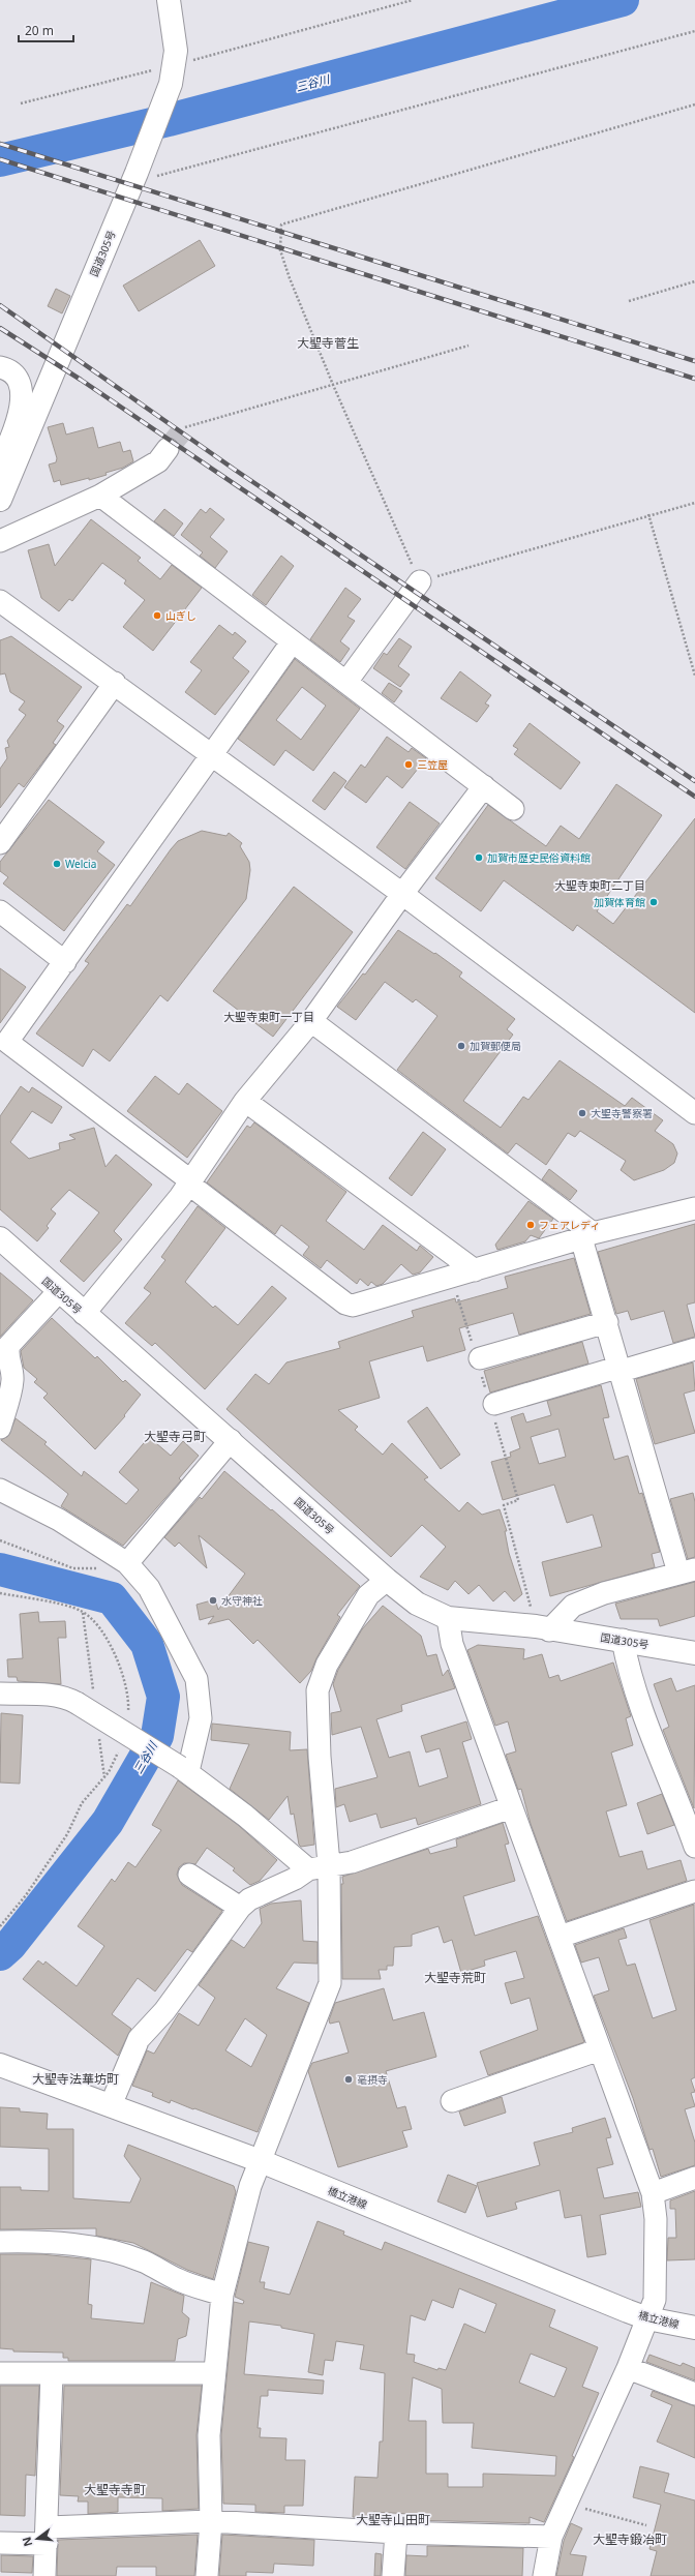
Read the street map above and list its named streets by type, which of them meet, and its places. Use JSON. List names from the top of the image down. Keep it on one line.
{"streets":{"main road":["国道305号","橋立港線"]},"districts":["大聖寺菅生","大聖寺東町二丁目","大聖寺東町一丁目","大聖寺弓町","大聖寺荒町","大聖寺法華坊町","大聖寺寺町","大聖寺山田町","大聖寺鍛冶町"],"water":["三谷川"],"places":["山ぎし","三笠屋","加賀市歴史民俗資料館","Welcia","加賀体育館","加賀郵便局","大聖寺警察署","フェアレディ","水守神社","毫摂寺"],"scale_bar":"20 m","north":"left"}
